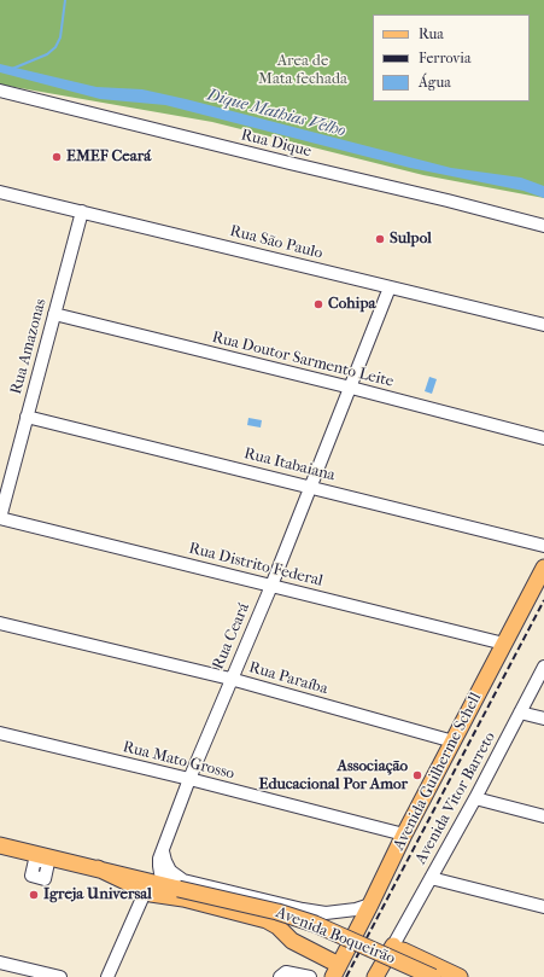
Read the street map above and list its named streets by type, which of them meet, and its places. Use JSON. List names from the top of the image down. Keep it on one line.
{"streets":{"main road":["Avenida Guilherme Schell","Avenida Boqueirão"],"street":["Rua Dique","Rua São Paulo","Rua Amazonas","Rua Doutor Sarmento Leite","Rua Itabaiana","Rua Distrito Federal","Rua Ceará","Rua Paraíba","Rua Mato Grosso","Avenida Vitor Barreto"]},"crossings":[["Rua São Paulo","Rua Amazonas"],["Rua São Paulo","Rua Ceará"],["Rua Amazonas","Rua Doutor Sarmento Leite"],["Rua Amazonas","Rua Itabaiana"],["Rua Amazonas","Rua Distrito Federal"],["Rua Doutor Sarmento Leite","Rua Ceará"],["Rua Itabaiana","Rua Ceará"],["Rua Distrito Federal","Rua Ceará"],["Rua Distrito Federal","Avenida Guilherme Schell"],["Rua Ceará","Rua Paraíba"],["Rua Ceará","Rua Mato Grosso"],["Rua Ceará","Avenida Boqueirão"],["Rua Paraíba","Avenida Guilherme Schell"],["Rua Mato Grosso","Avenida Guilherme Schell"]],"water":["Dique Mathias Velho"],"parks":["Area de Mata fechada"],"places":["EMEF Ceará","Sulpol","Cohipa","Associação Educacional Por Amor","Igreja Universal"],"legend":["Rua","Ferrovia","Água"]}
